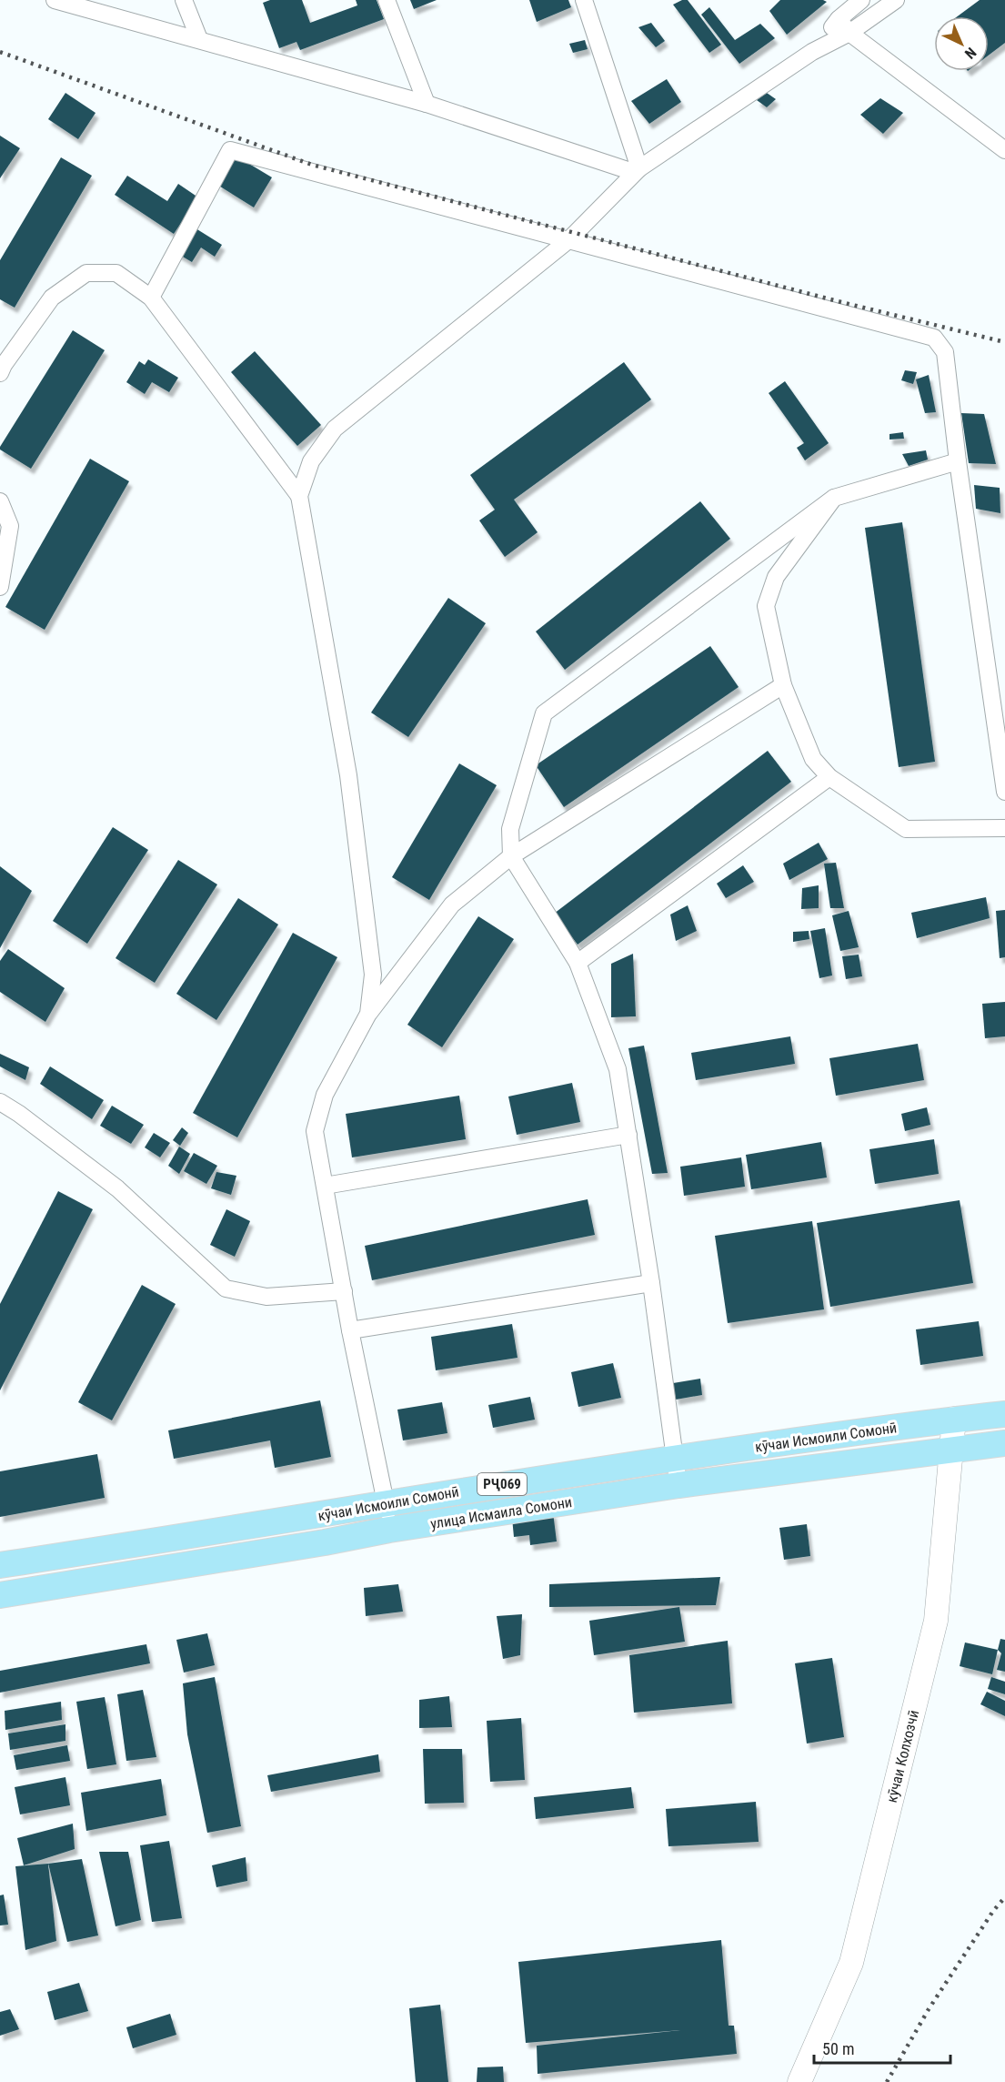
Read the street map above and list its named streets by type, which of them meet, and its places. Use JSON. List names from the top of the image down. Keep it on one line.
{"streets":{"main road":["кӯчаи Исмоили Сомонӣ","РҶ069","улица Исмаила Сомони","кӯчаи Колхозчӣ"]},"crossings":[["кӯчаи Исмоили Сомонӣ","кӯчаи Колхозчӣ"],["улица Исмаила Сомони","кӯчаи Колхозчӣ"]],"scale_bar":"50 m","north":"bottom right"}
